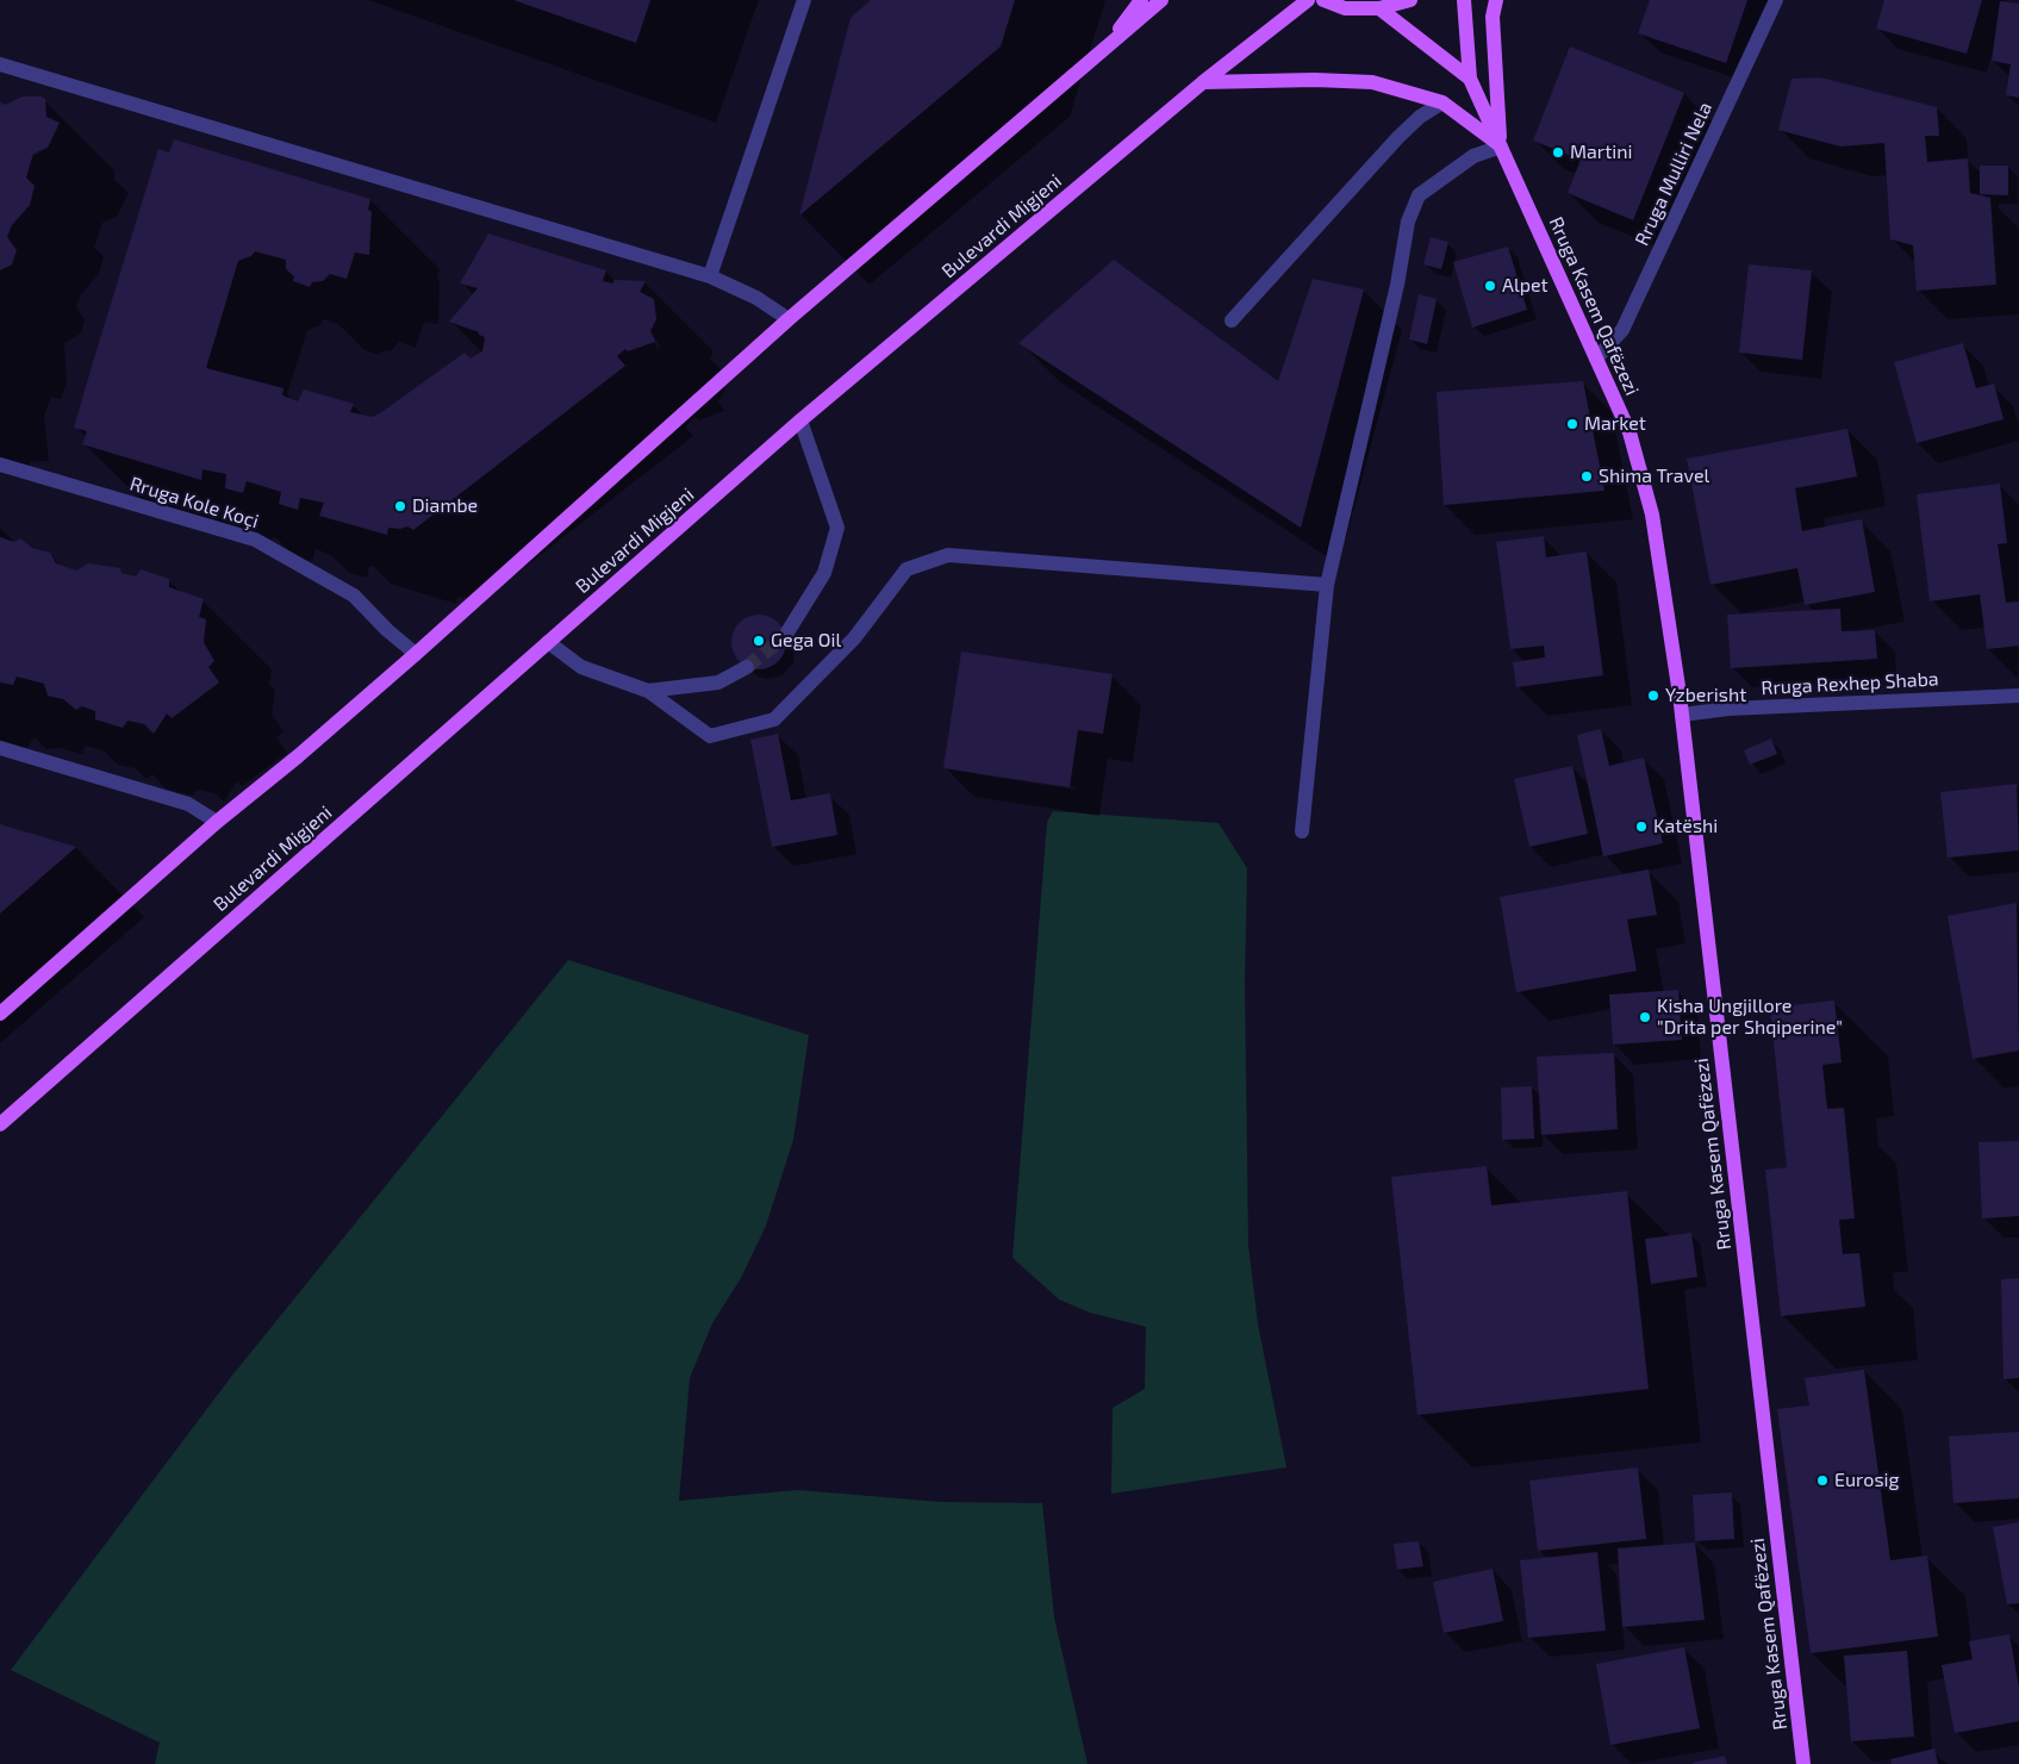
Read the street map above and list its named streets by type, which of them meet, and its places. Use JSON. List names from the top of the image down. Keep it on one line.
{"streets":{"main road":["Bulevardi Migjeni","Rruga Kasem Qafëzezi"],"street":["Rruga Mulliri Nela","Rruga Kole Koçi","Rruga Rexhep Shaba"]},"crossings":[["Rruga Mulliri Nela","Rruga Kasem Qafëzezi"],["Rruga Kasem Qafëzezi","Rruga Rexhep Shaba"]],"places":["Martini","Alpet","Market","Shima Travel","Diambe","Gega Oil","Yzberisht","Katëshi","Kisha Ungjillore \"Drita per Shqiperine\"","Eurosig"]}
